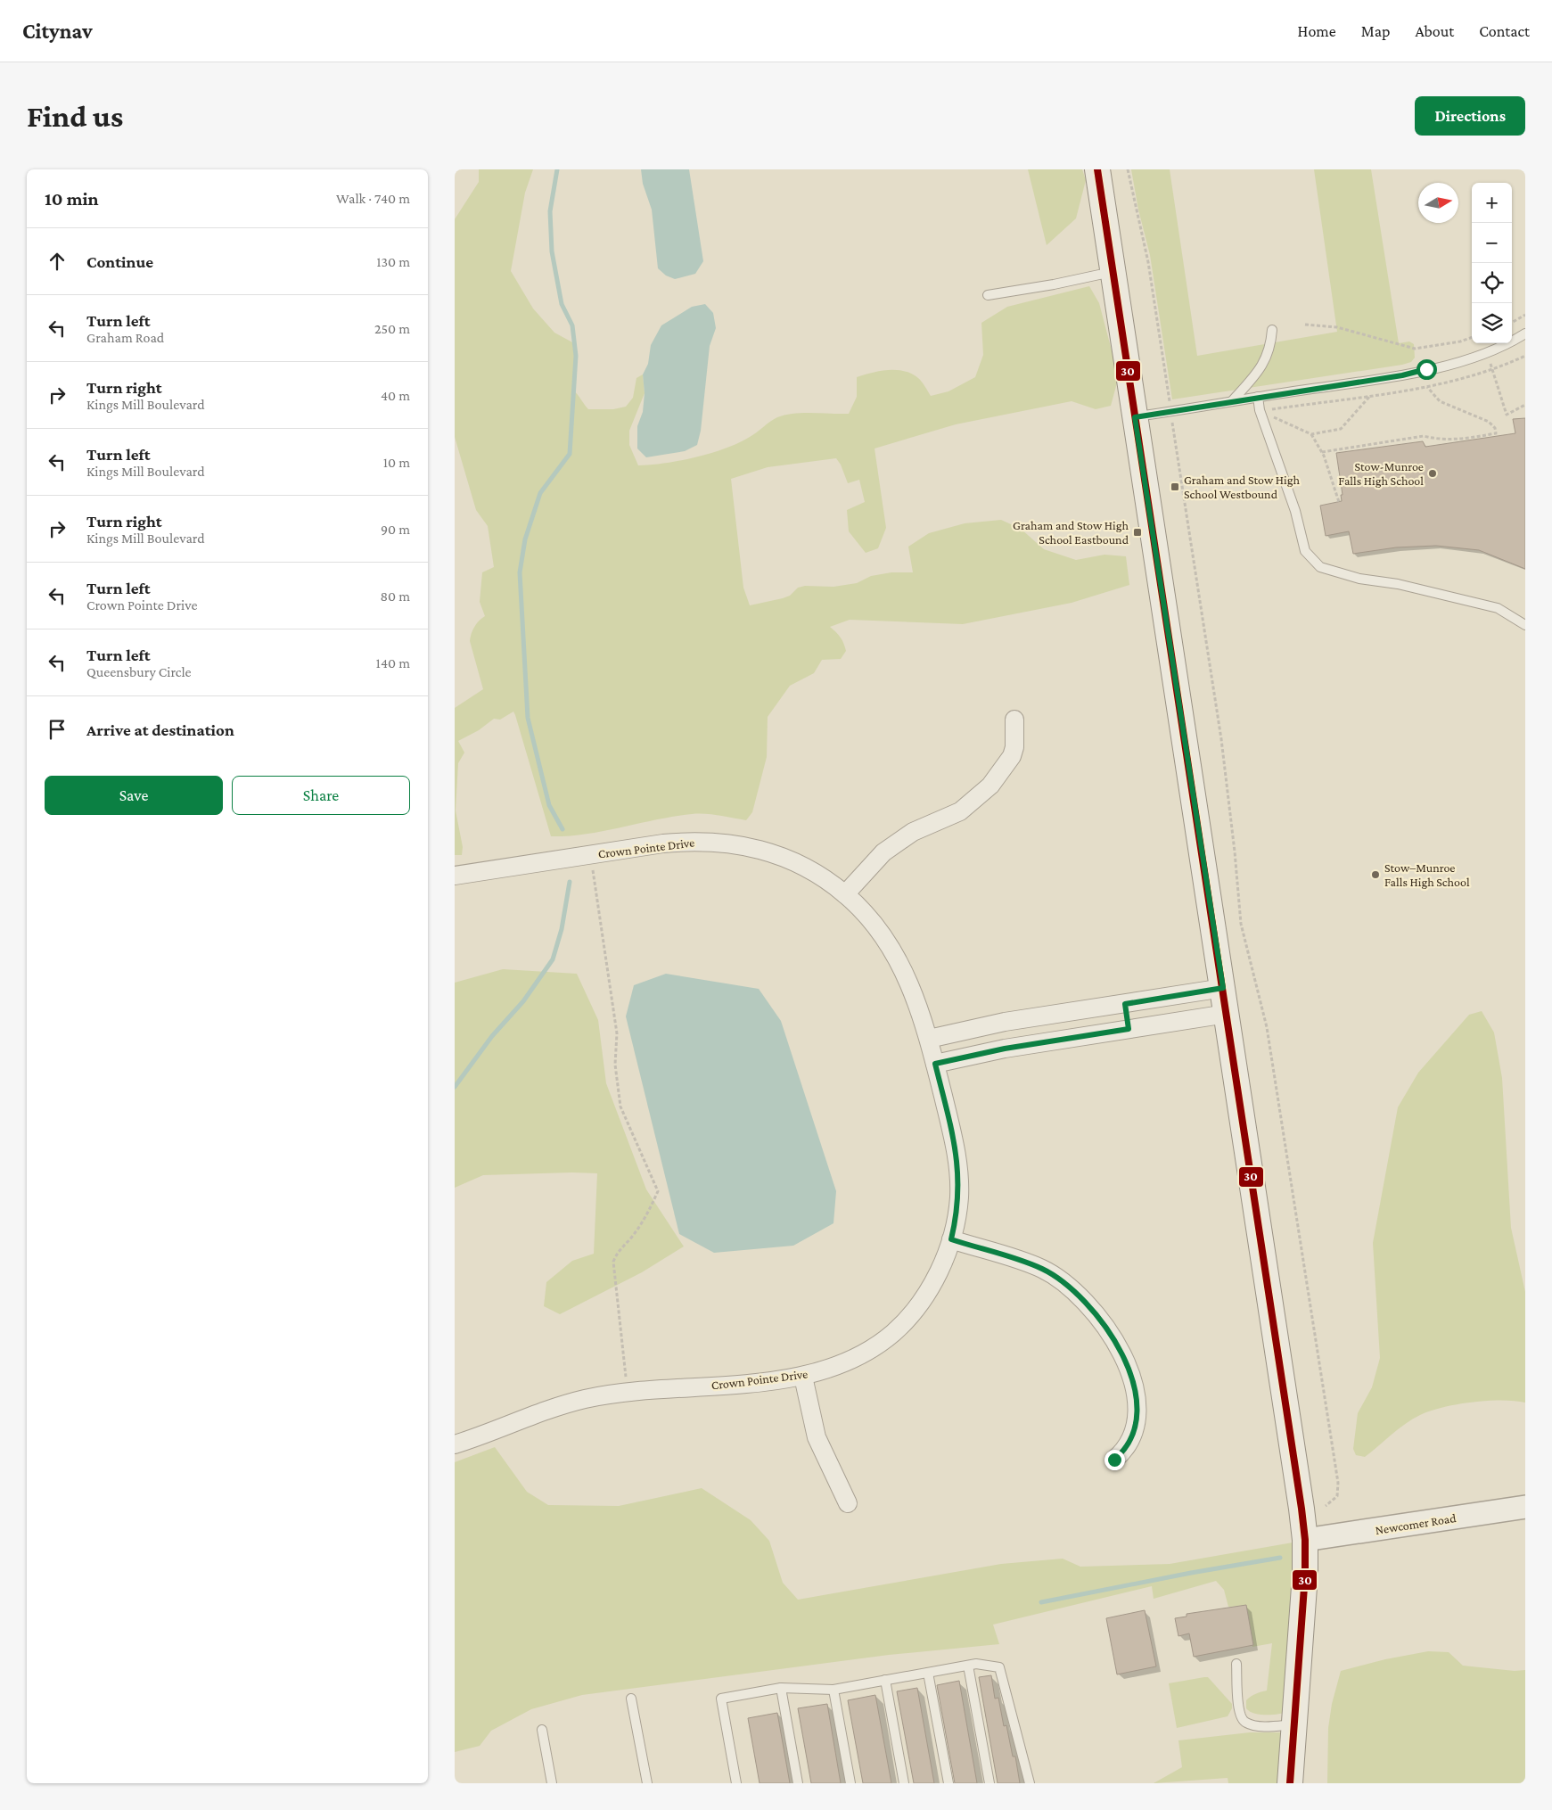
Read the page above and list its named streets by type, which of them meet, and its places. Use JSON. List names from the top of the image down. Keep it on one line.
{"streets":{"street":["Crown Pointe Drive","Newcomer Road"]},"places":{"other":["Stow-Munroe Falls High School","Stow–Munroe Falls High School"],"transit":["Graham and Stow High School Westbound","Graham and Stow High School Eastbound"]},"lines":["transit line 30"],"north":"right","page":{"header":"Citynav","nav":["Home","Map","About","Contact"],"buttons":["Directions",["Save","Share"]],"title":"Find us","heading":["10 min","Walk · 740 m"],"map_buttons":["+","−"],"list":[["Continue","130 m"],["Turn left","Graham Road","250 m"],["Turn right","Kings Mill Boulevard","40 m"],["Turn left","Kings Mill Boulevard","10 m"],["Turn right","Kings Mill Boulevard","90 m"],["Turn left","Crown Pointe Drive","80 m"],["Turn left","Queensbury Circle","140 m"],"Arrive at destination"]}}
